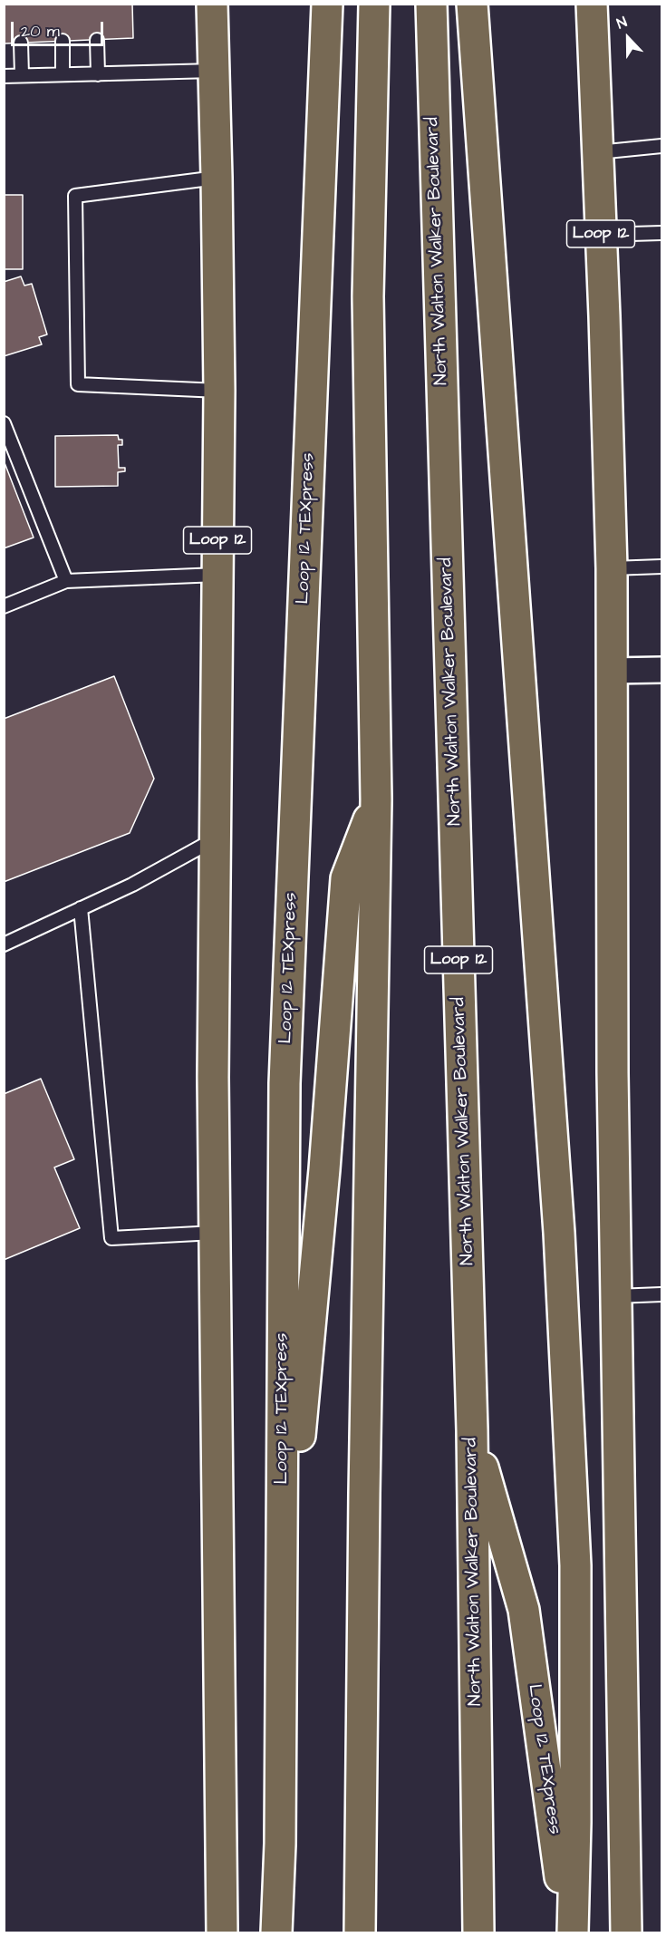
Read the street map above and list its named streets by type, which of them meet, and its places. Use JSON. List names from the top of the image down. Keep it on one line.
{"streets":{"main road":["Loop 12","North Walton Walker Boulevard","Loop 12 TEXpress"]},"crossings":[["North Walton Walker Boulevard","Loop 12 TEXpress"]],"scale_bar":"20 m","north":"top"}
